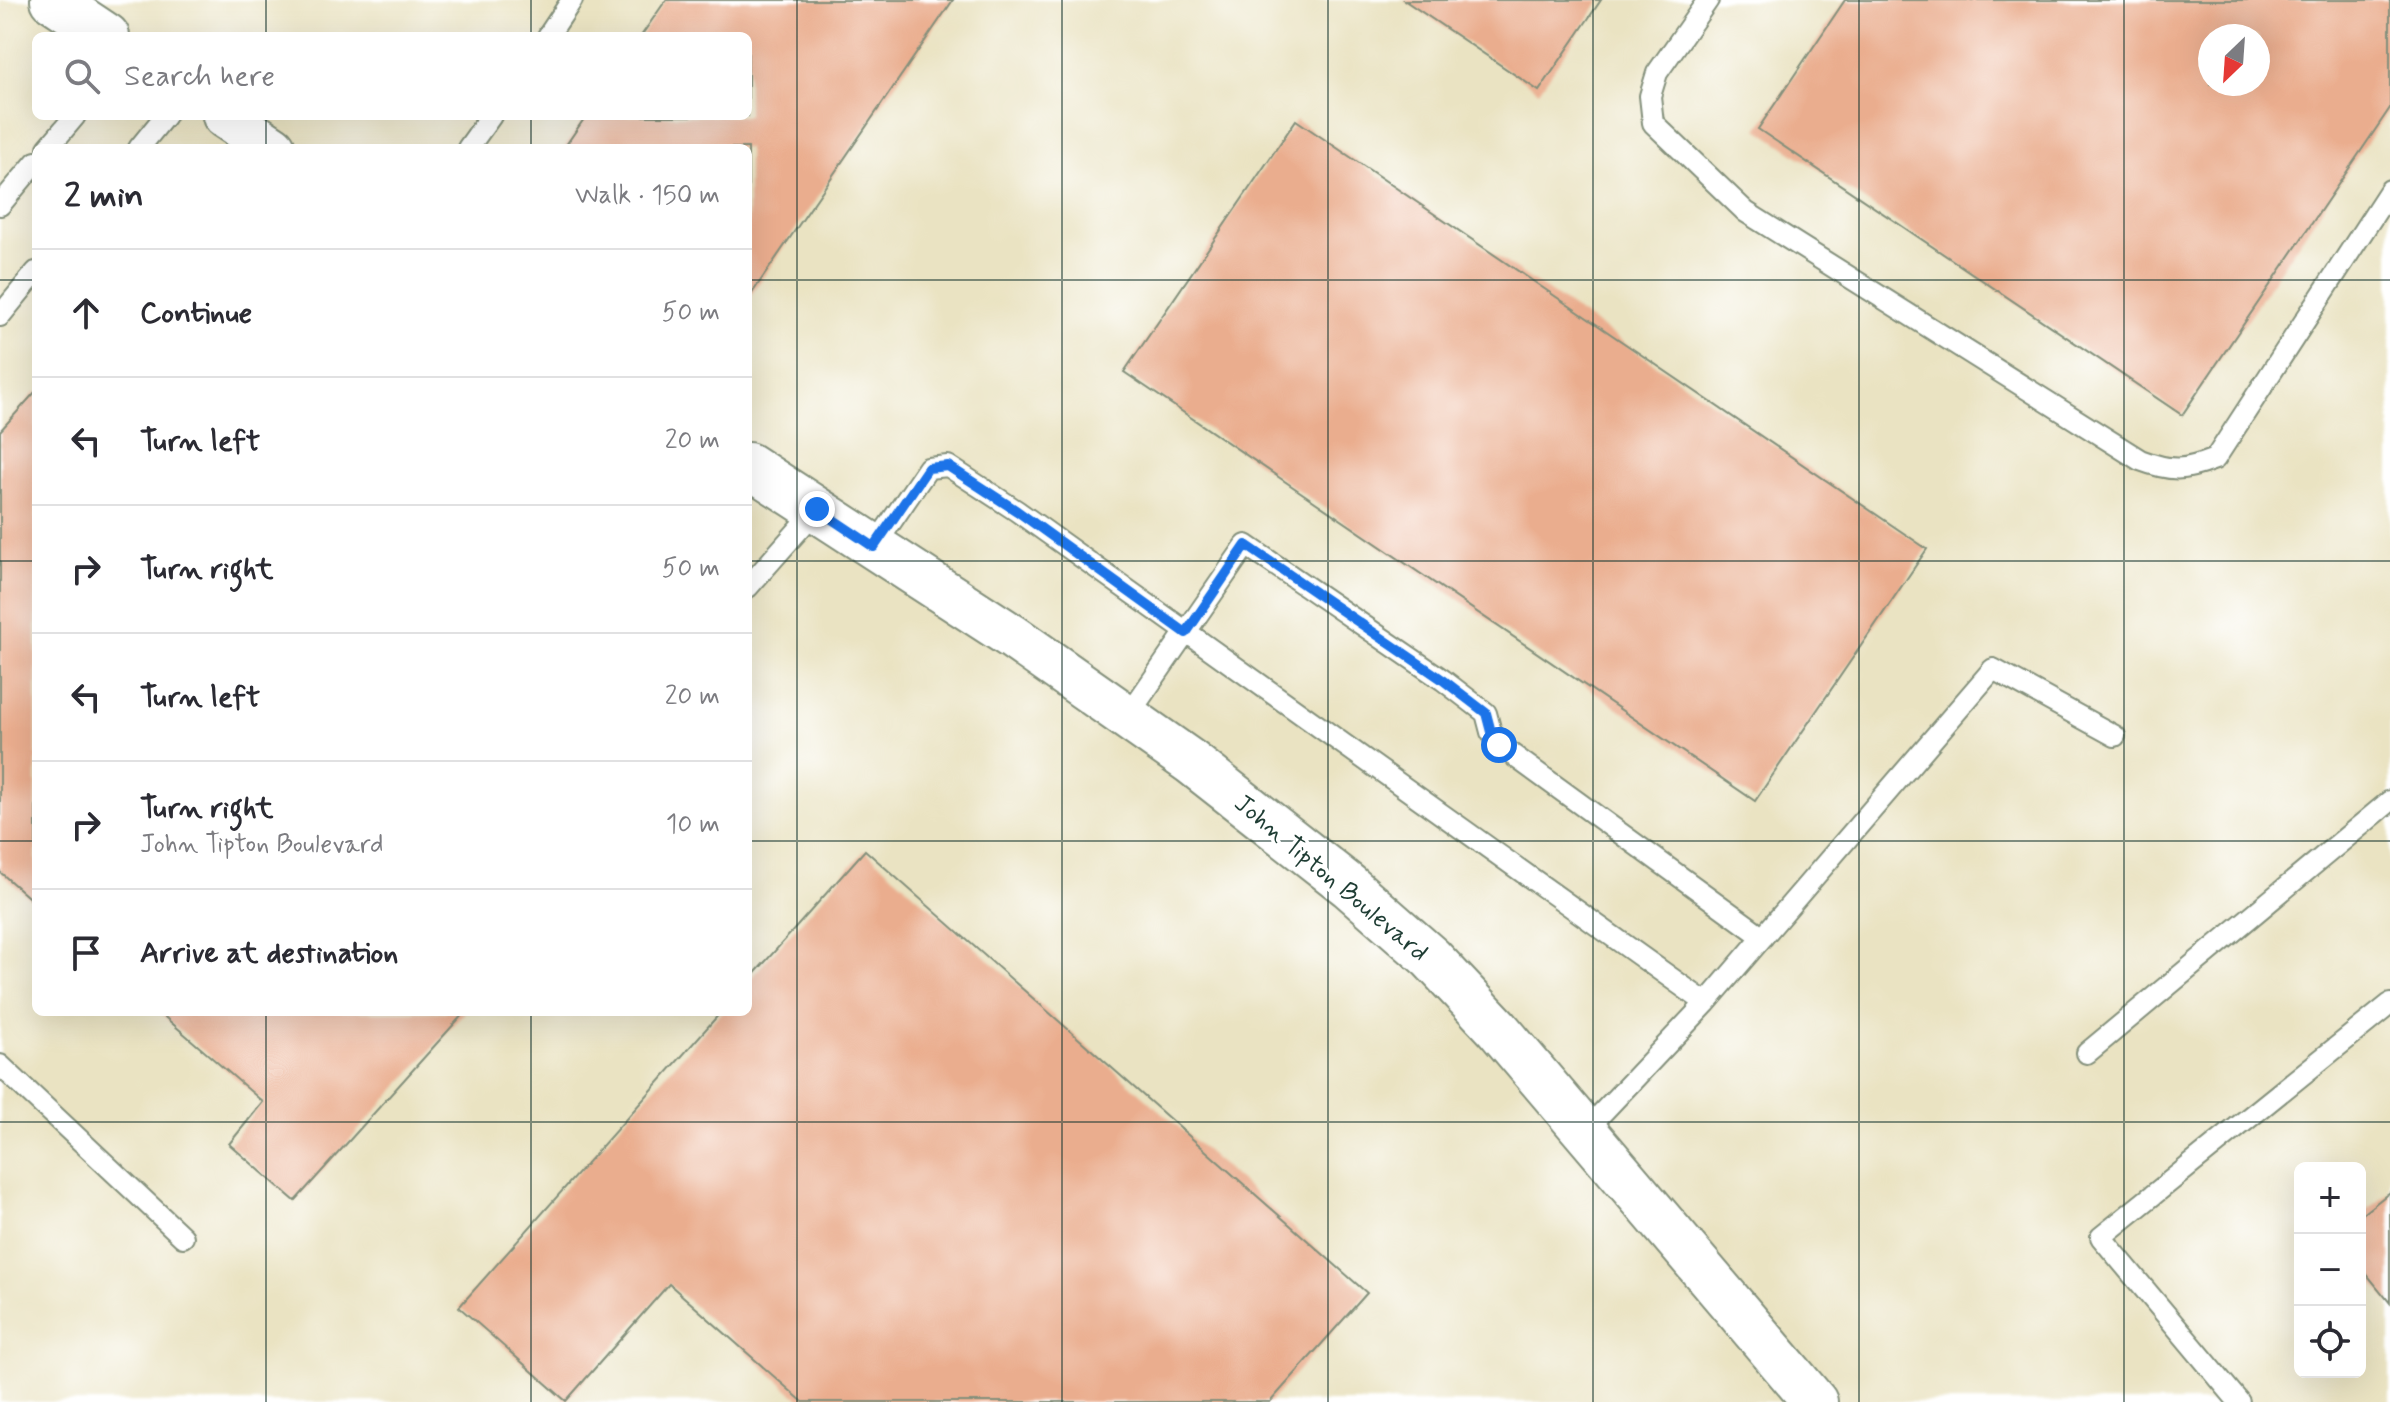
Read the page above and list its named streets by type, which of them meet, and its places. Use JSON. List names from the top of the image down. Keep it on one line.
{"streets":{"street":["John Tipton Boulevard"]},"north":"bottom left","page":{"search":"Search here","heading":["2 min","Walk · 150 m"],"list":[["Continue","50 m"],["Turn left","20 m"],["Turn right","50 m"],["Turn left","20 m"],["Turn right","John Tipton Boulevard","10 m"],"Arrive at destination"],"map_buttons":["+","−"]}}
